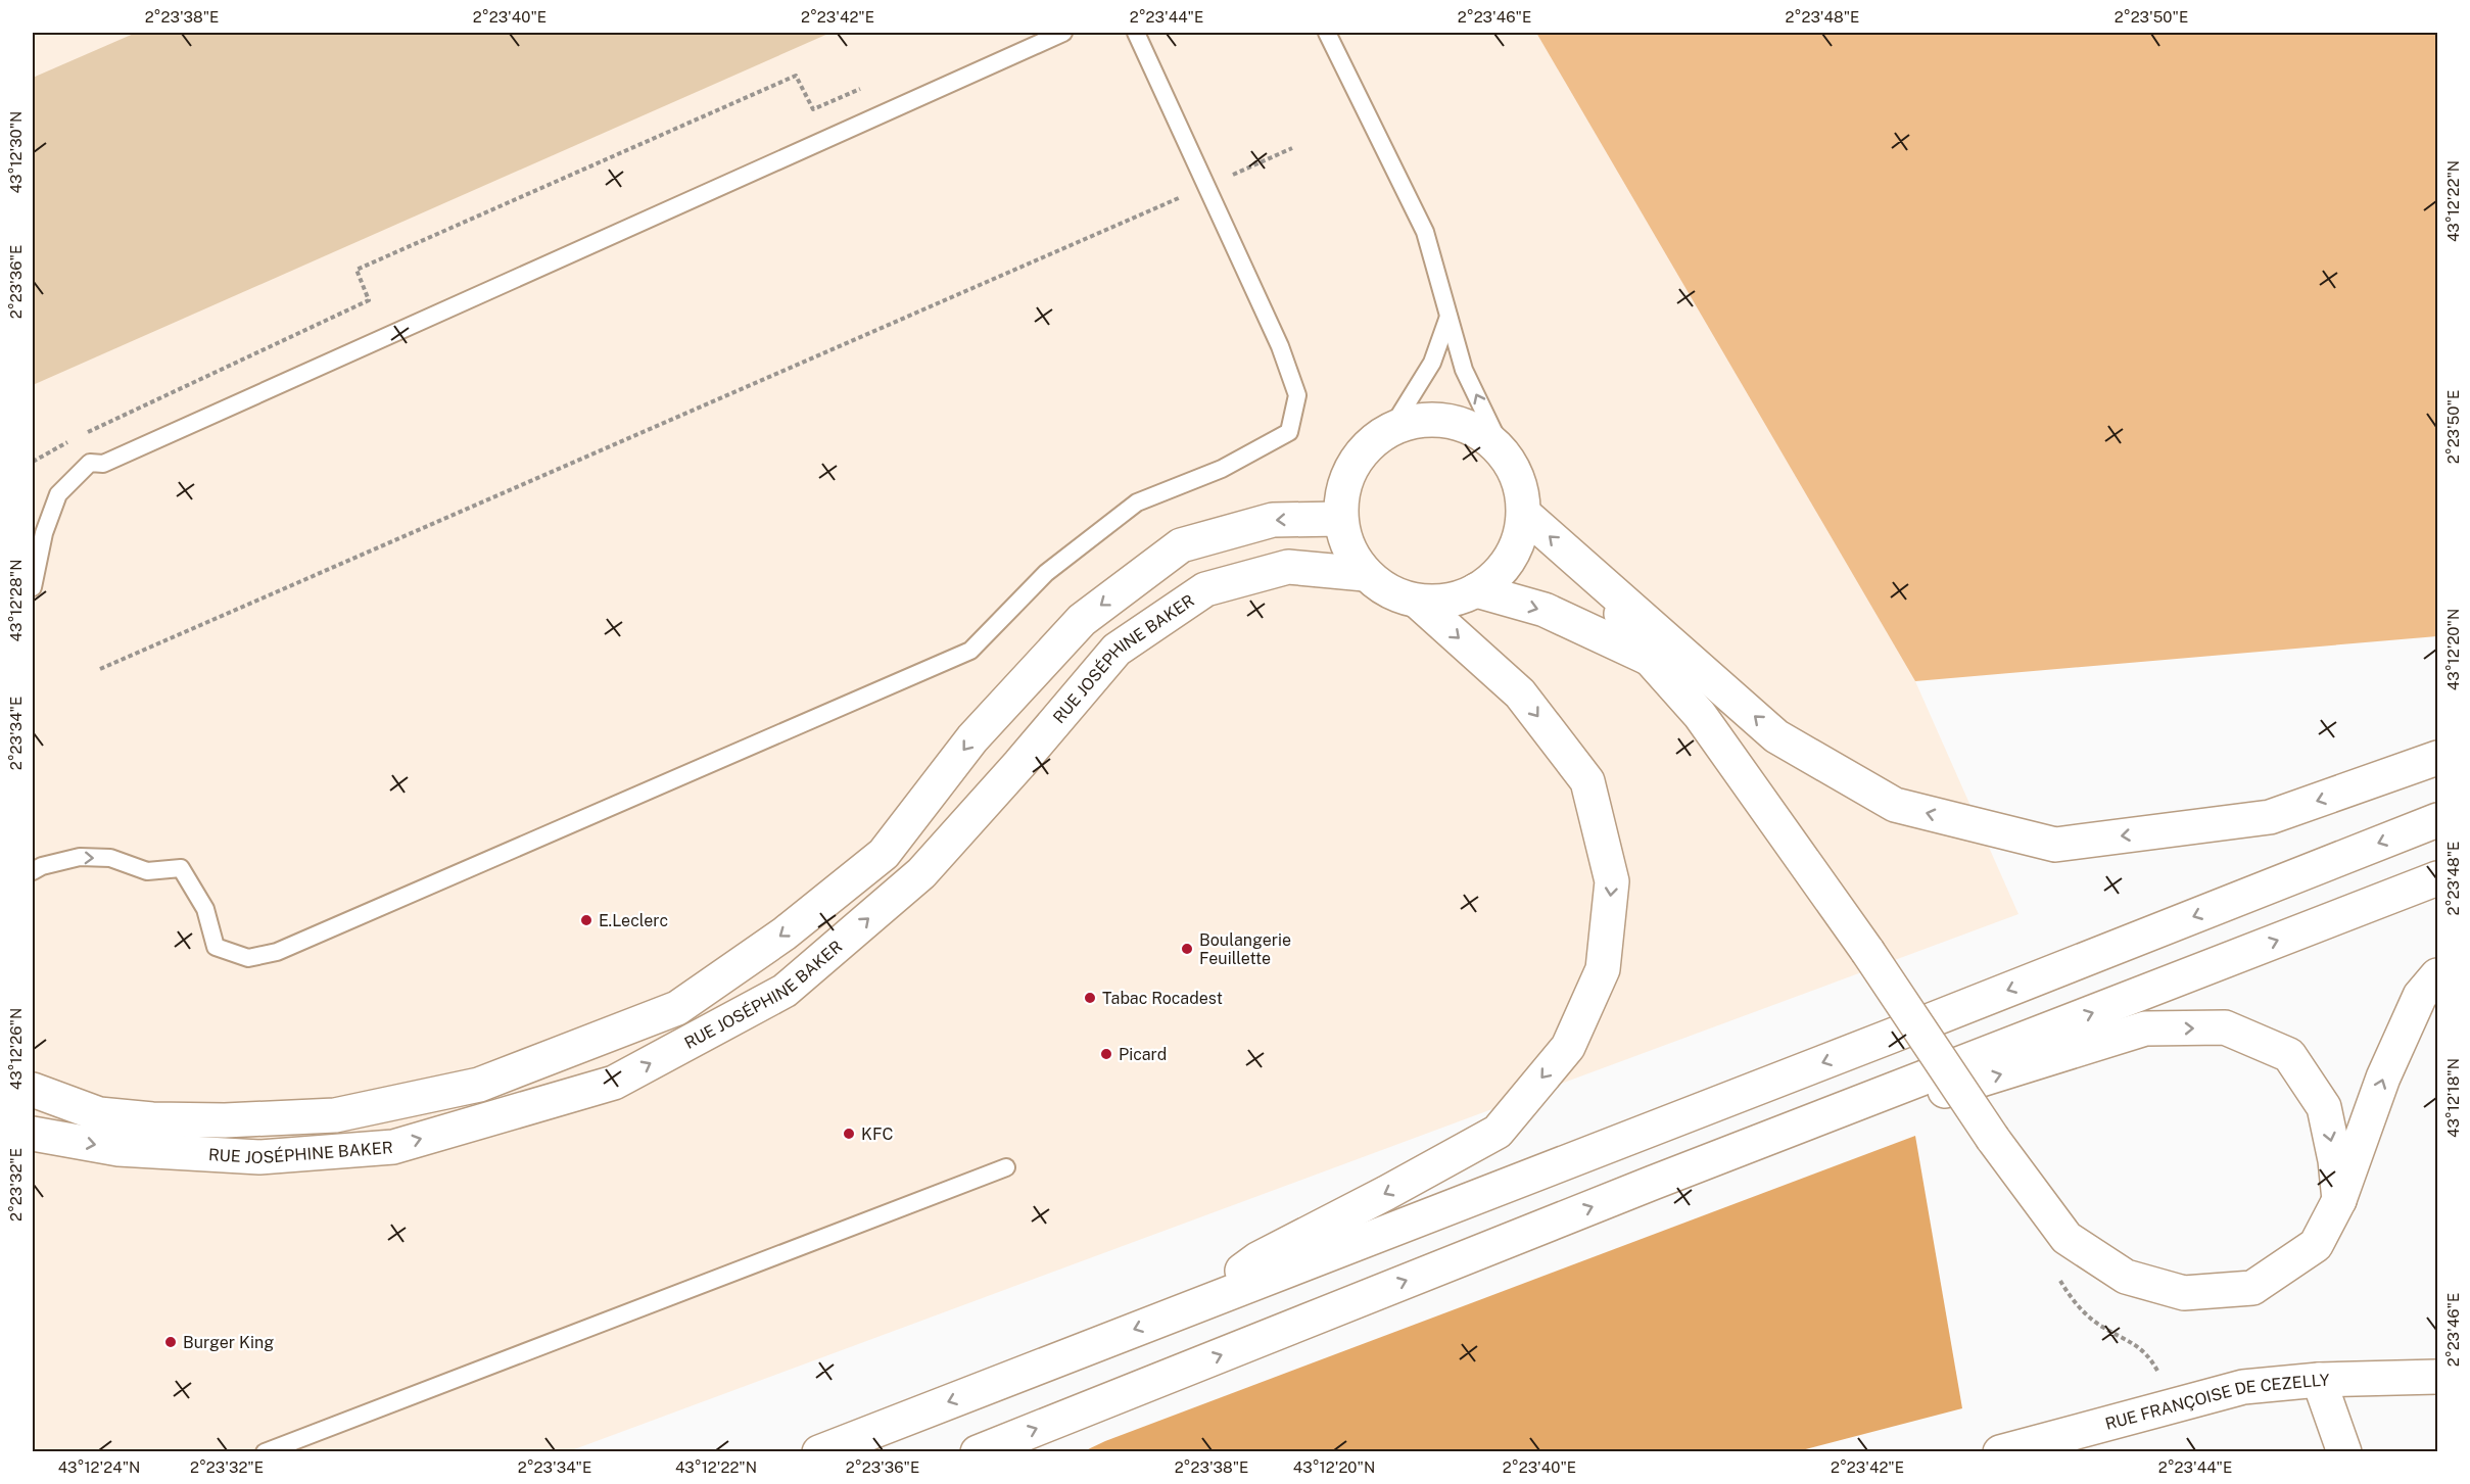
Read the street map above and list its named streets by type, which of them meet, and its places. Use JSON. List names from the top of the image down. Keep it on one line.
{"streets":{"main road":["RUE JOSÉPHINE BAKER","RUE FRANÇOISE DE CEZELLY"]},"places":["E.Leclerc","Boulangerie Feuillette","Tabac Rocadest","Picard","KFC","Burger King"],"coordinates":["2°23'38\"E","2°23'40\"E","2°23'42\"E","2°23'44\"E","2°23'46\"E","2°23'48\"E","2°23'50\"E","43°12'30\"N","43°12'22\"N","2°23'36\"E","43°12'28\"N","43°12'20\"N","2°23'34\"E","43°12'26\"N","43°12'18\"N","2°23'32\"E","43°12'24\"N"]}
